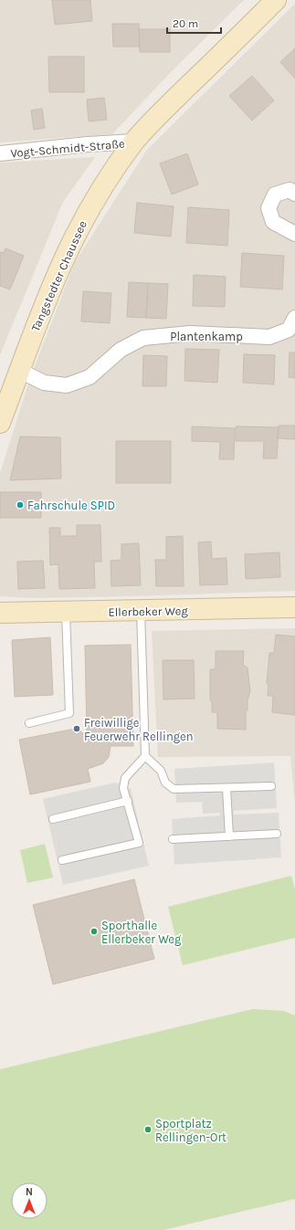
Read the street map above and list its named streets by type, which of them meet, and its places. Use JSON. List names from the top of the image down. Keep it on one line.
{"streets":{"main road":["Tangstedter Chaussee","Ellerbeker Weg"],"street":["Vogt-Schmidt-Straße","Plantenkamp"]},"crossings":[["Vogt-Schmidt-Straße","Tangstedter Chaussee"],["Tangstedter Chaussee","Plantenkamp"]],"places":["Fahrschule SPID","Freiwillige Feuerwehr Rellingen","Sporthalle Ellerbeker Weg","Sportplatz Rellingen-Ort"],"scale_bar":"20 m","north":"top"}
